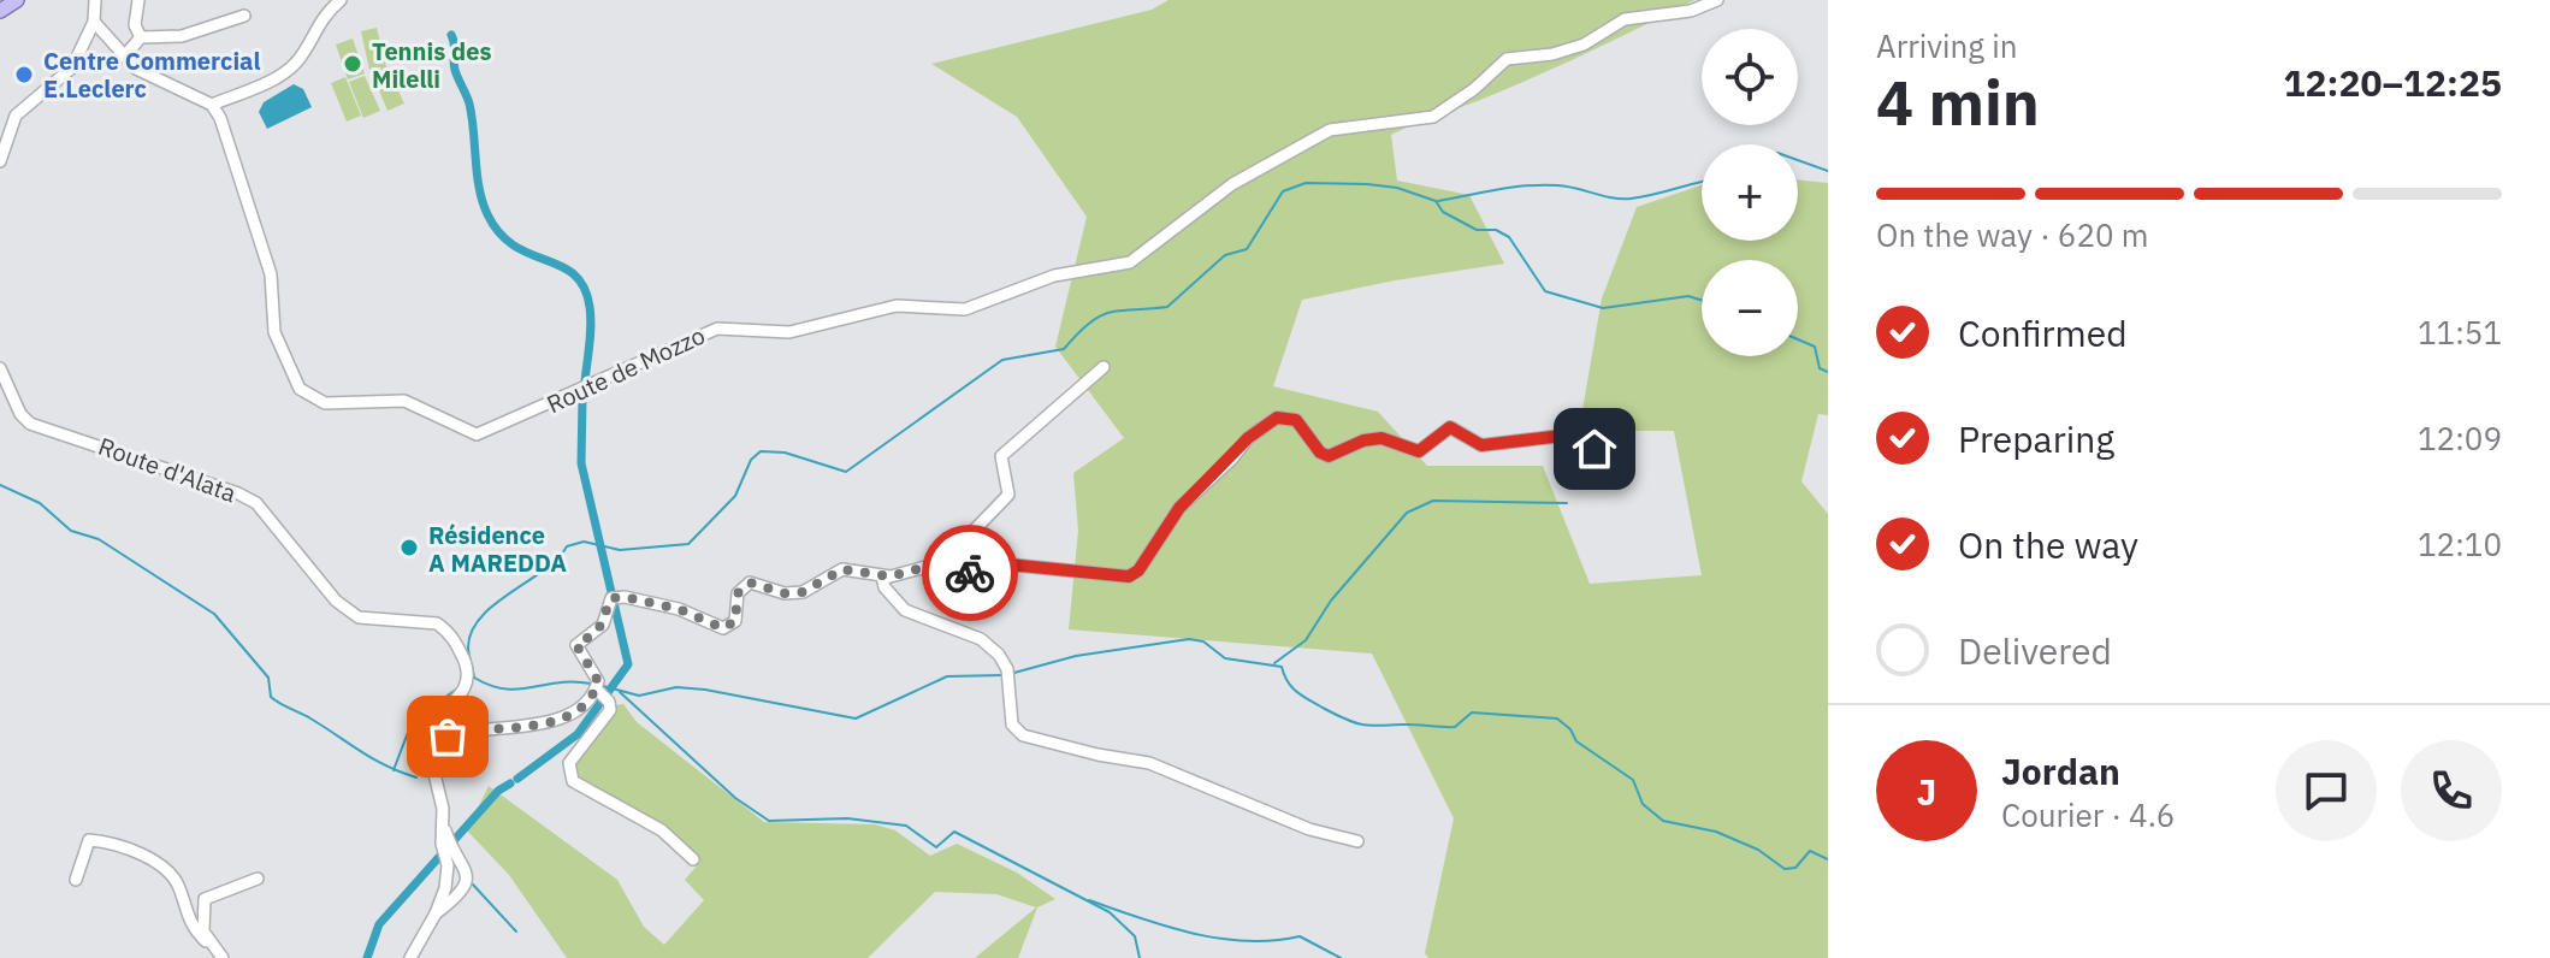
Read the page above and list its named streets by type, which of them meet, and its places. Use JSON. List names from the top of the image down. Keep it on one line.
{"streets":{"street":["Route de Mozzo","Route d'Alata"]},"places":["Tennis des Milelli","Centre Commercial E.Leclerc","Résidence A MAREDDA"],"page":{"heading":["4 min","Arriving in","12:20–12:25"],"panel":["Jordan","Courier · 4.6"],"map_buttons":["+","−"],"bar":"On the way · 620 m","list":[["Confirmed","11:51"],["Preparing","12:09"],["On the way","12:10"],"Delivered"],"round":"J"}}
